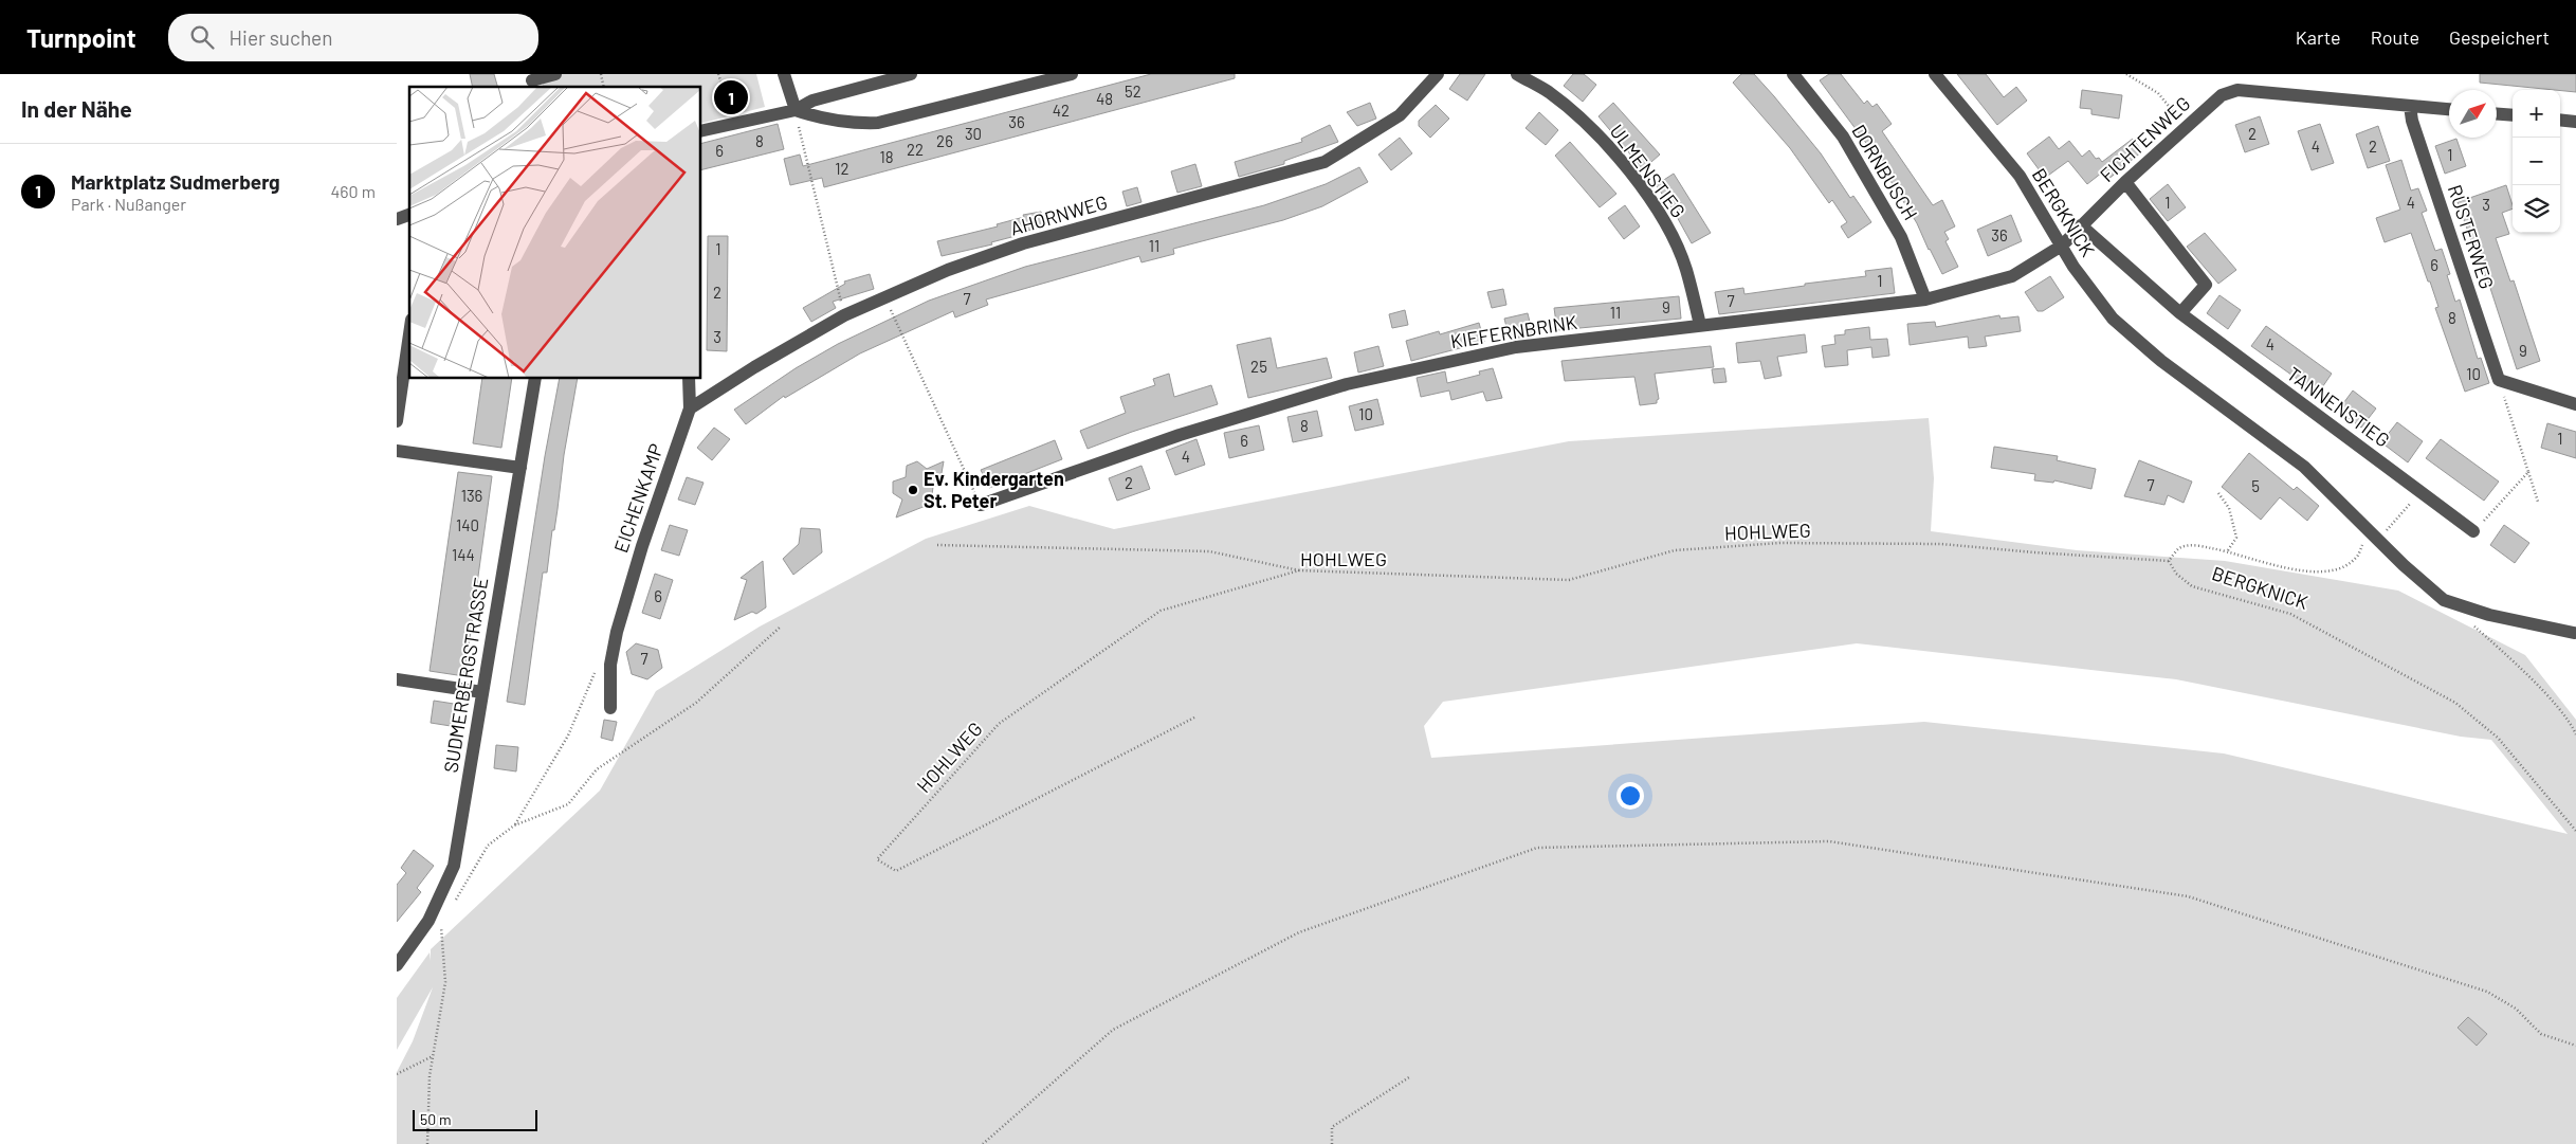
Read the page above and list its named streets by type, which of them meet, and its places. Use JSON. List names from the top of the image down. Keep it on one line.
{"streets":{"street":["FICHTENWEG","ULMENSTIEG","DORNBUSCH","BERGKNICK","AHORNWEG","RÜSTERWEG","KIEFERNBRINK","TANNENSTIEG","EICHENKAMP","SUDMERBERGSTRASSE"],"path":["HOHLWEG"]},"crossings":[["FICHTENWEG","BERGKNICK"],["FICHTENWEG","RÜSTERWEG"],["FICHTENWEG","KIEFERNBRINK"],["FICHTENWEG","TANNENSTIEG"],["ULMENSTIEG","KIEFERNBRINK"],["DORNBUSCH","KIEFERNBRINK"],["BERGKNICK","KIEFERNBRINK"],["BERGKNICK","HOHLWEG"],["AHORNWEG","EICHENKAMP"]],"places":["Ev. Kindergarten St. Peter"],"house_numbers":["52","48","42","36","30","2","8","26","4","2","22","6","1","18","12","1","4","3","36","11","1","6","1","2","7","7","9","11","8","3","4","9","25","10","10","8","1","6","4","2","7","5","136","140","144","6","7"],"scale_bar":"50 m","north":"top right","page":{"header":"Turnpoint","search":"Hier suchen","nav":["Karte","Route","Gespeichert"],"heading":"In der Nähe","pins":"1","map_buttons":["+","−"],"list":[{"mark":"1","name":"Marktplatz Sudmerberg","note":"Park · Nußanger","value":"460 m"}],"scale":"50 m"}}
